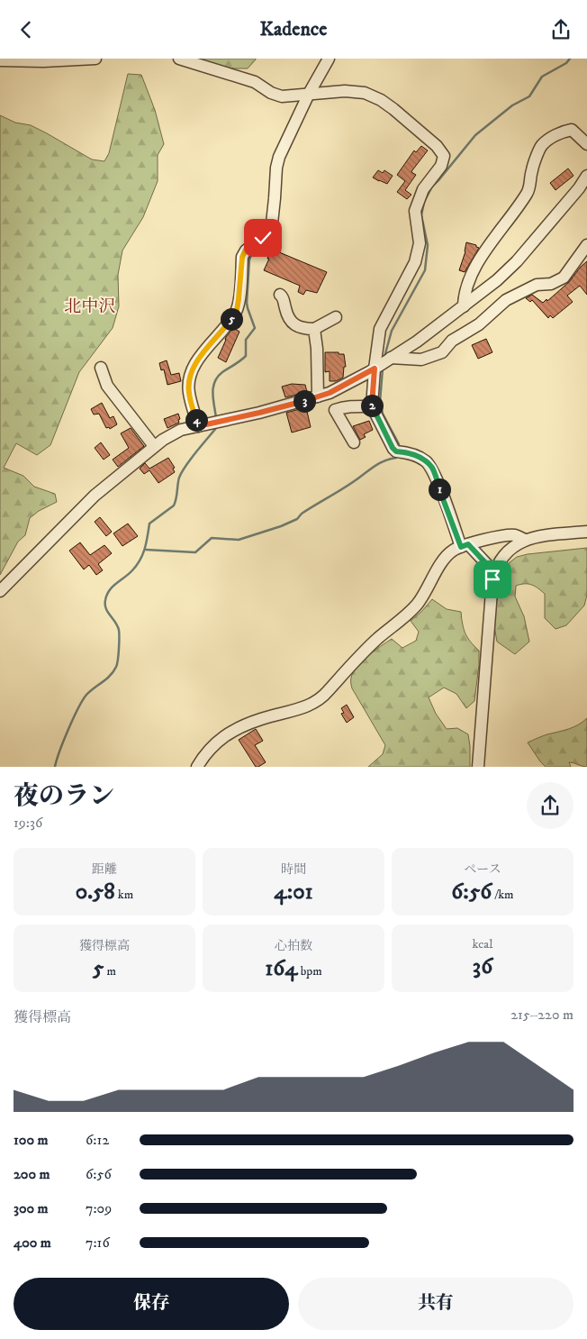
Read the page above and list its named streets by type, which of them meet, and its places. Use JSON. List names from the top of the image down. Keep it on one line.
{"districts":["北中沢"],"page":{"header":"Kadence","pins":["5","3","2","4","1"],"heading":["夜のラン","19:36"],"stats":[["距離","0.58 km"],["時間","4:01"],["ペース","6:56 /km"],["獲得標高","5 m"],["心拍数","164 bpm"],["kcal","36"]],"chart":["獲得標高","215–220 m"],"list":[{"name":"100 m","note":"6:12"},{"name":"200 m","note":"6:56"},{"name":"300 m","note":"7:09"},{"name":"400 m","note":"7:16"}],"buttons":["保存","共有"]}}
